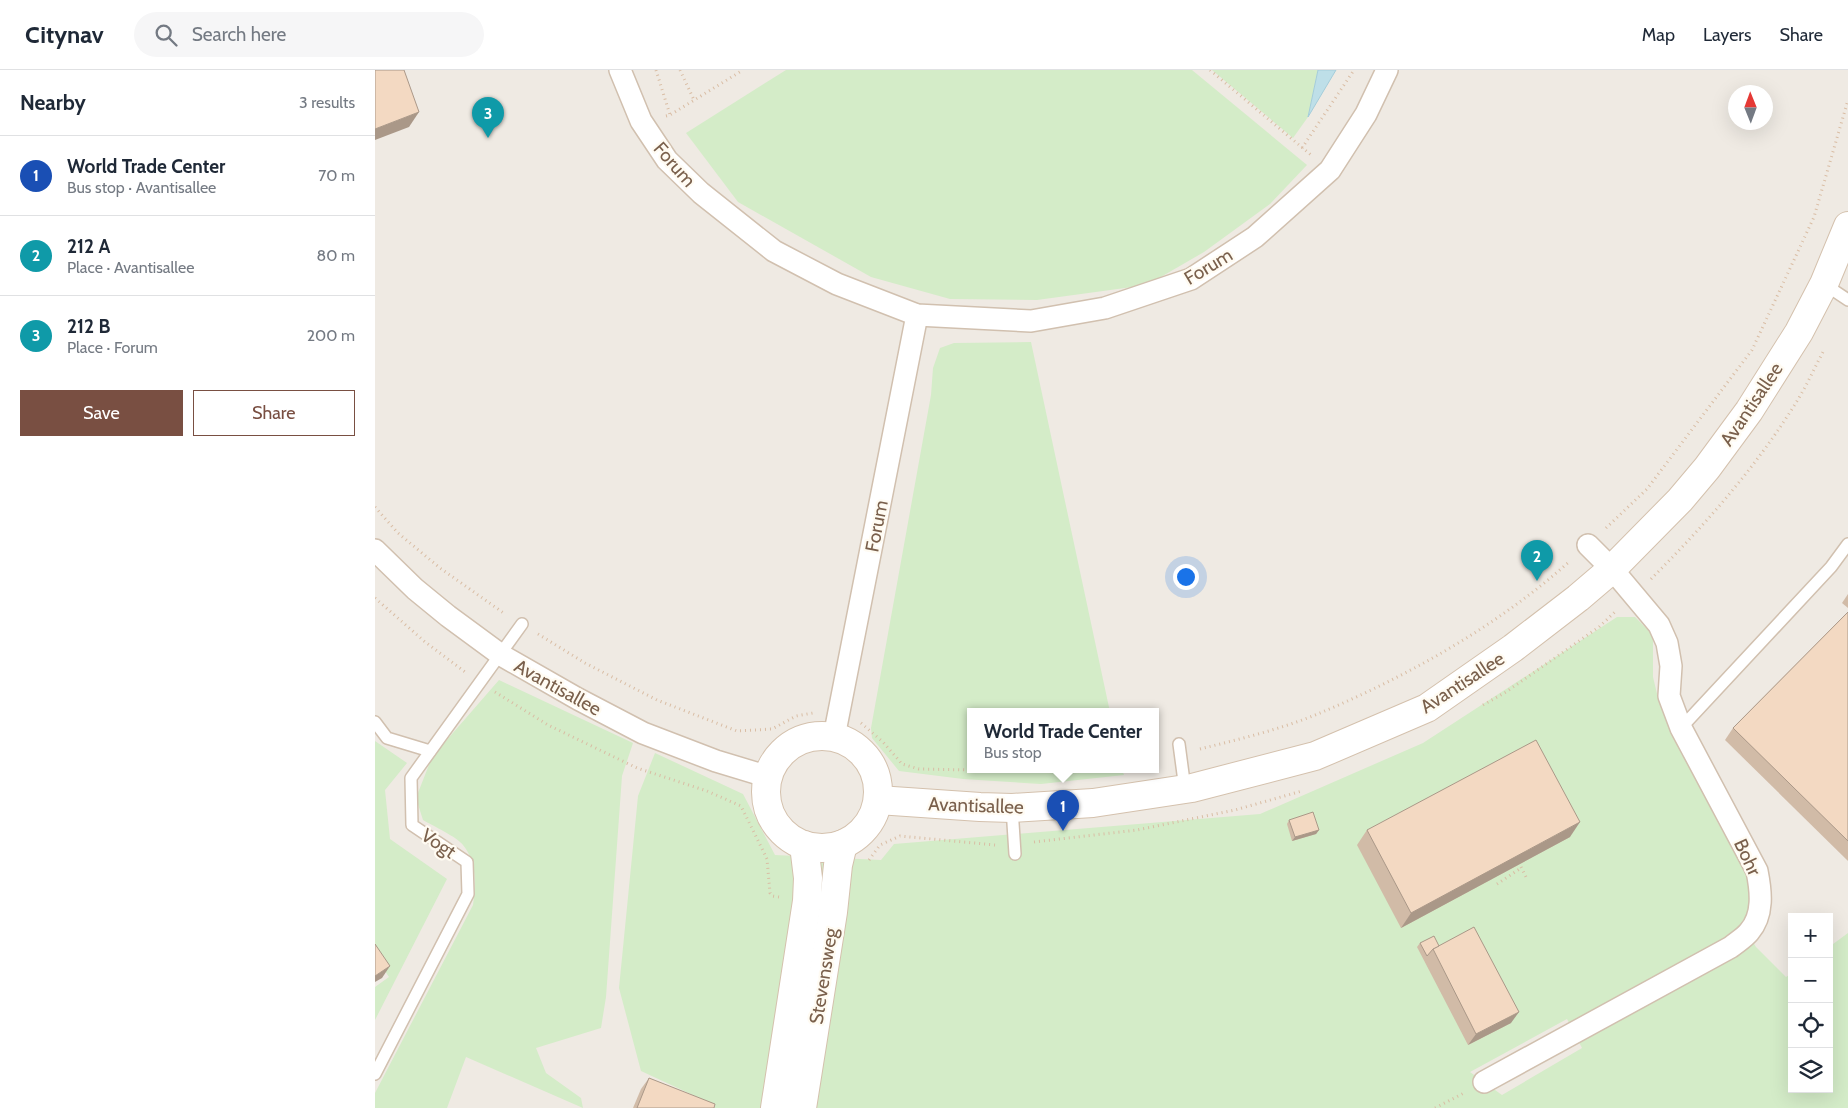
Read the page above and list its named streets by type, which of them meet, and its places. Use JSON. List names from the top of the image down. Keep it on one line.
{"streets":{"street":["Forum","Avantisallee","Bohr","Stevensweg"],"lane":["Vogt"]},"crossings":[["Forum","Avantisallee"],["Forum","Stevensweg"],["Avantisallee","Vogt"],["Avantisallee","Bohr"],["Avantisallee","Stevensweg"]],"north":"top","page":{"header":"Citynav","search":"Search here","nav":["Map","Layers","Share"],"heading":["Nearby","3 results"],"pins":["3","2","1"],"list":[{"mark":"1","name":"World Trade Center","note":"Bus stop · Avantisallee","value":"70 m"},{"mark":"2","name":"212 A","note":"Place · Avantisallee","value":"80 m"},{"mark":"3","name":"212 B","note":"Place · Forum","value":"200 m"}],"buttons":["Save","Share"],"popup":["World Trade Center","Bus stop"],"map_buttons":["+","−"]}}
